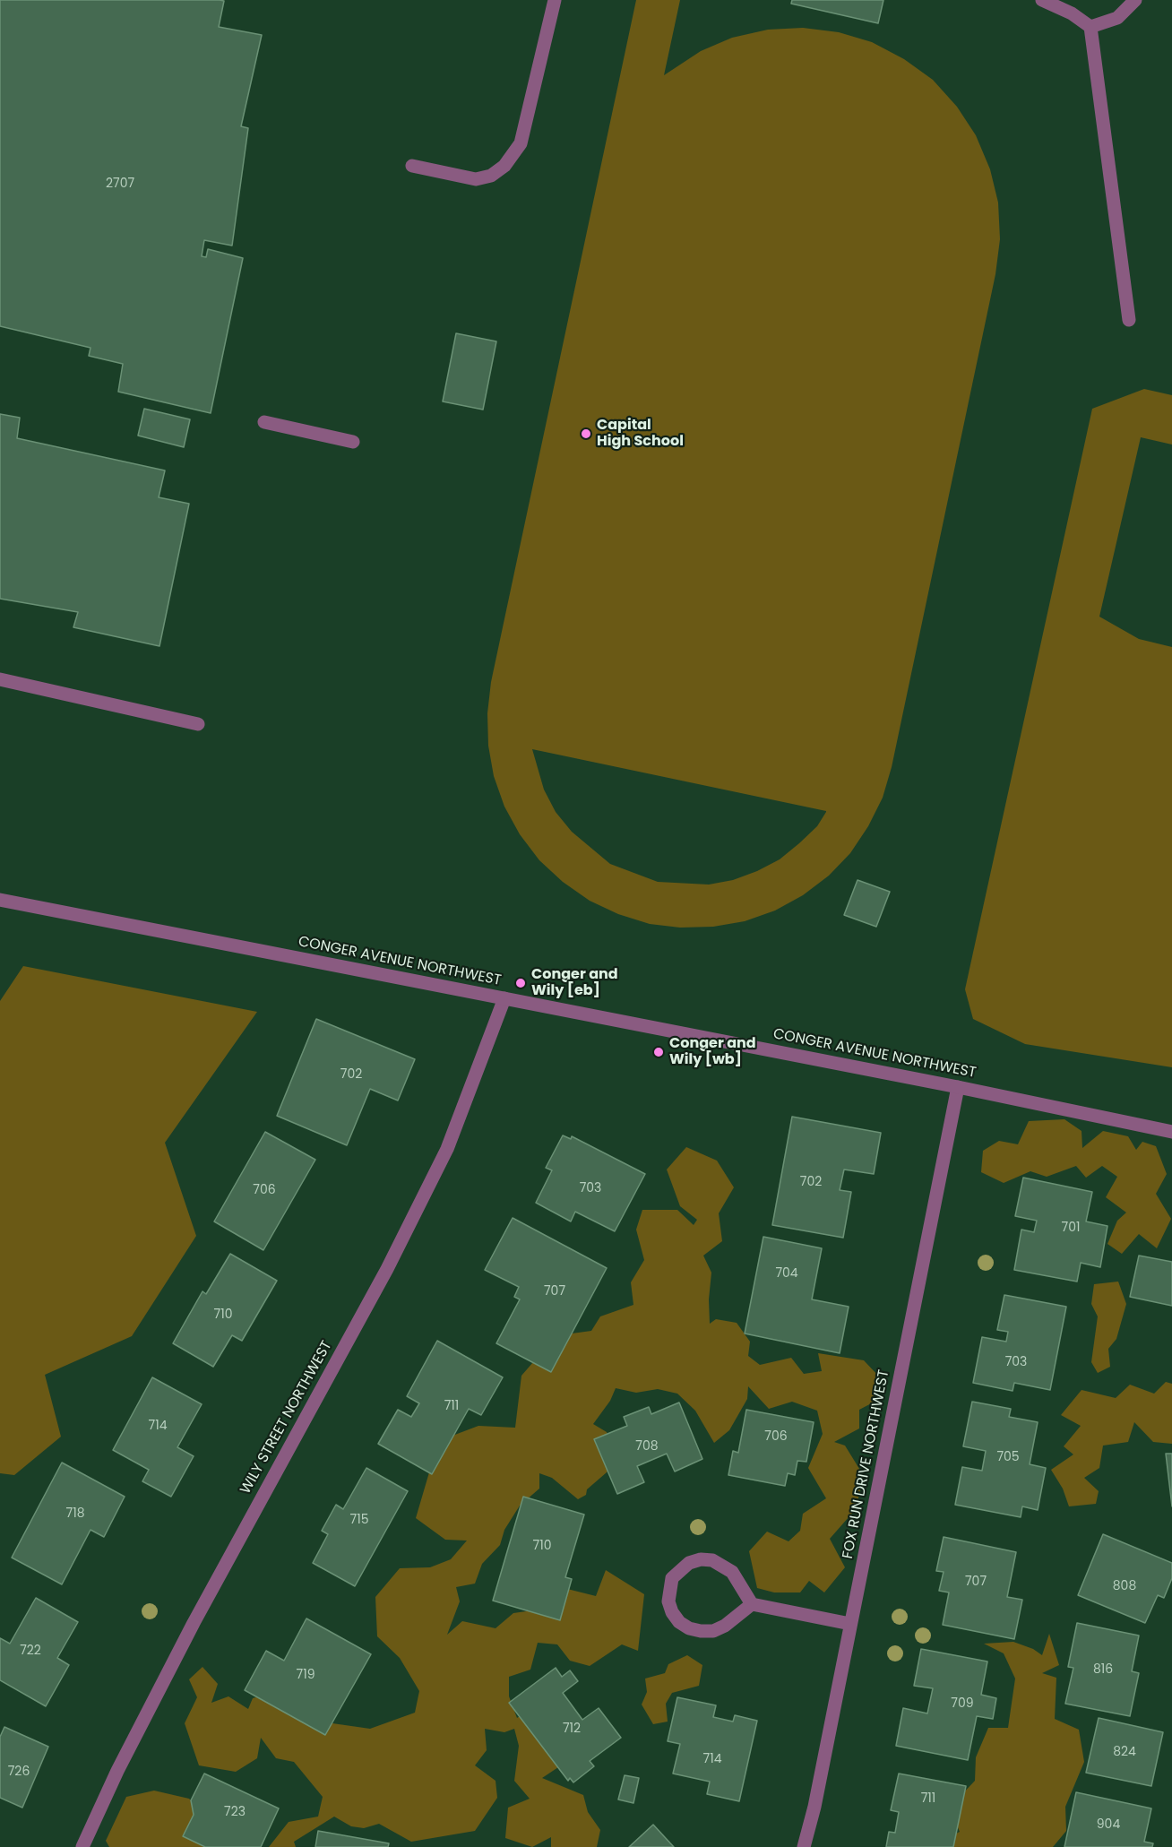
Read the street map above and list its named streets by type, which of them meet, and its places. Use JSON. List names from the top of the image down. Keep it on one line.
{"streets":{"street":["CONGER AVENUE NORTHWEST","WILY STREET NORTHWEST","FOX RUN DRIVE NORTHWEST"]},"crossings":[["CONGER AVENUE NORTHWEST","WILY STREET NORTHWEST"],["CONGER AVENUE NORTHWEST","FOX RUN DRIVE NORTHWEST"]],"places":["Capital High School","Conger and Wily [eb]","Conger and Wily [wb]"],"house_numbers":["2707","702","702","703","706","701","704","707","710","703","711","714","706","708","705","718","715","710","707","808","722","816","719","709","712","824","714","726","711","723","904"]}
